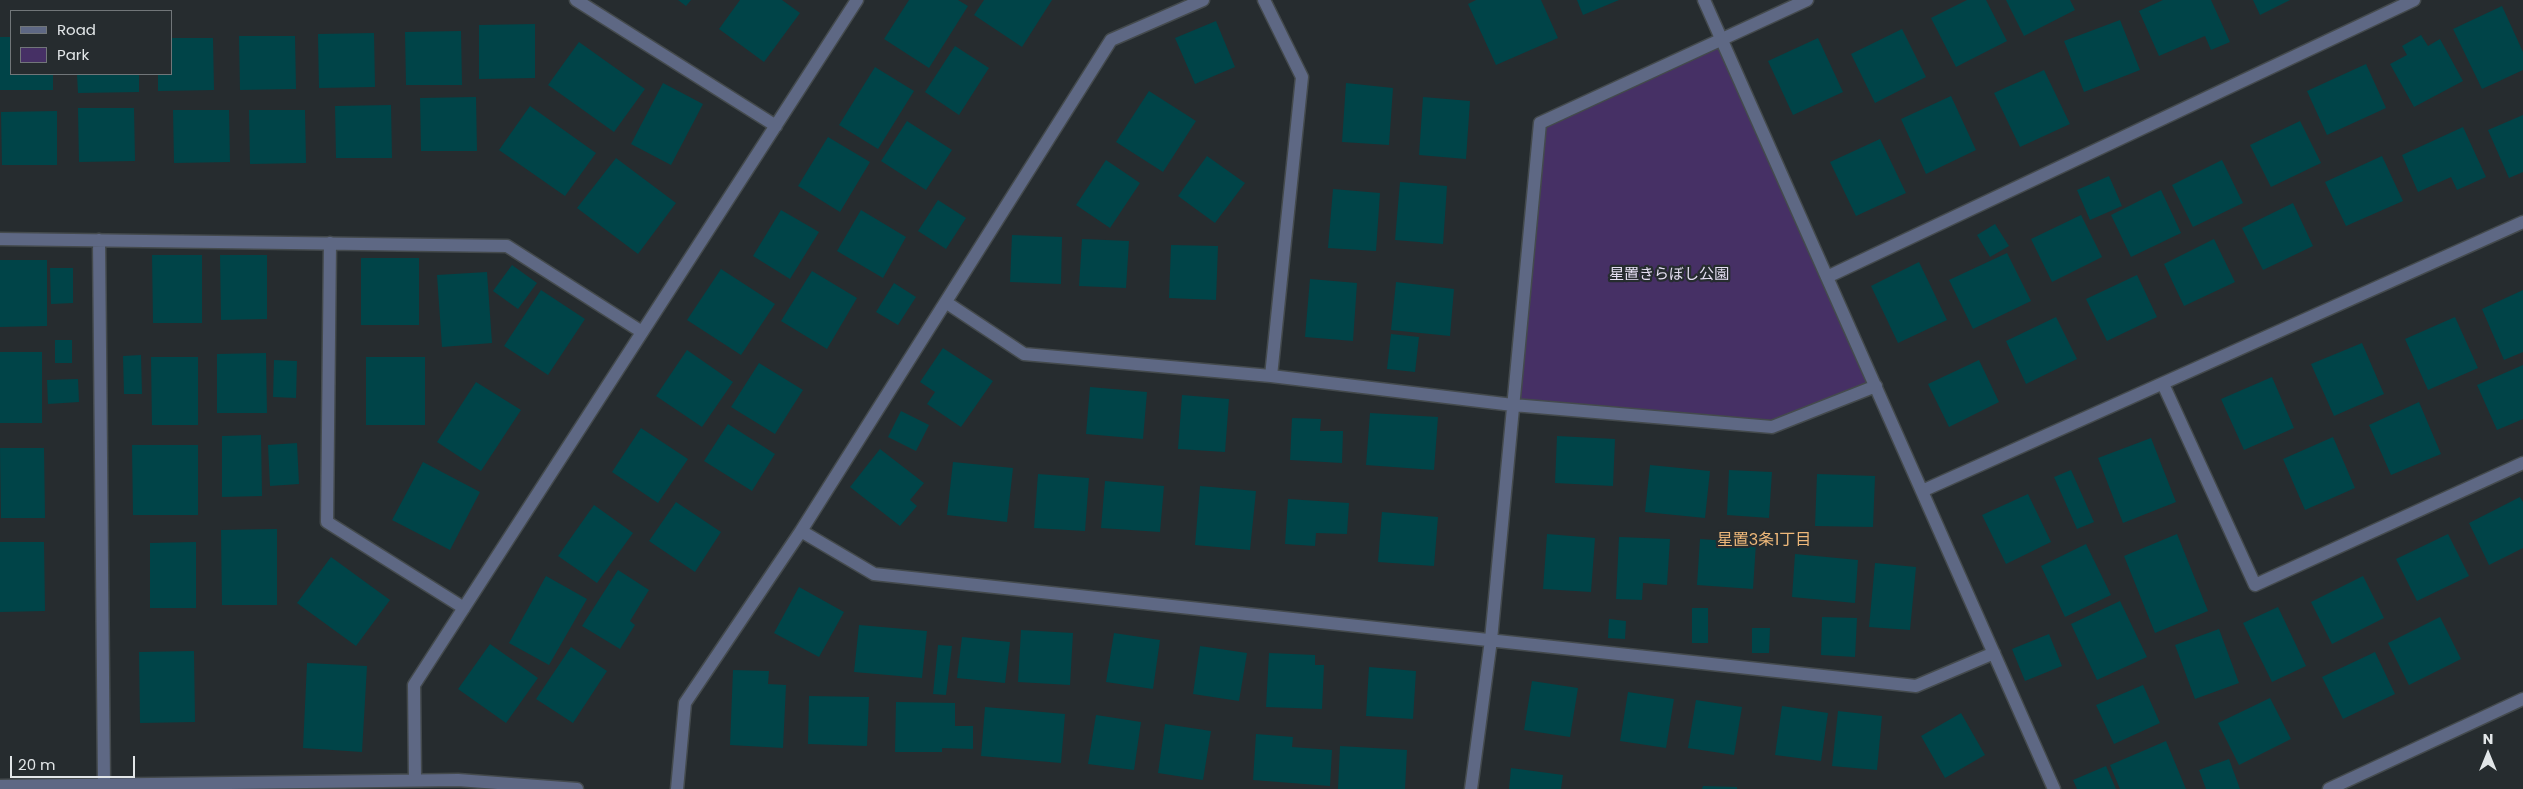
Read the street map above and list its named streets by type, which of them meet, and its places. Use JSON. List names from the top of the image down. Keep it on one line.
{"districts":["星置3条1丁目"],"parks":["星置きらぼし公園"],"legend":["Road","Park"],"scale_bar":"20 m","north":"top"}
